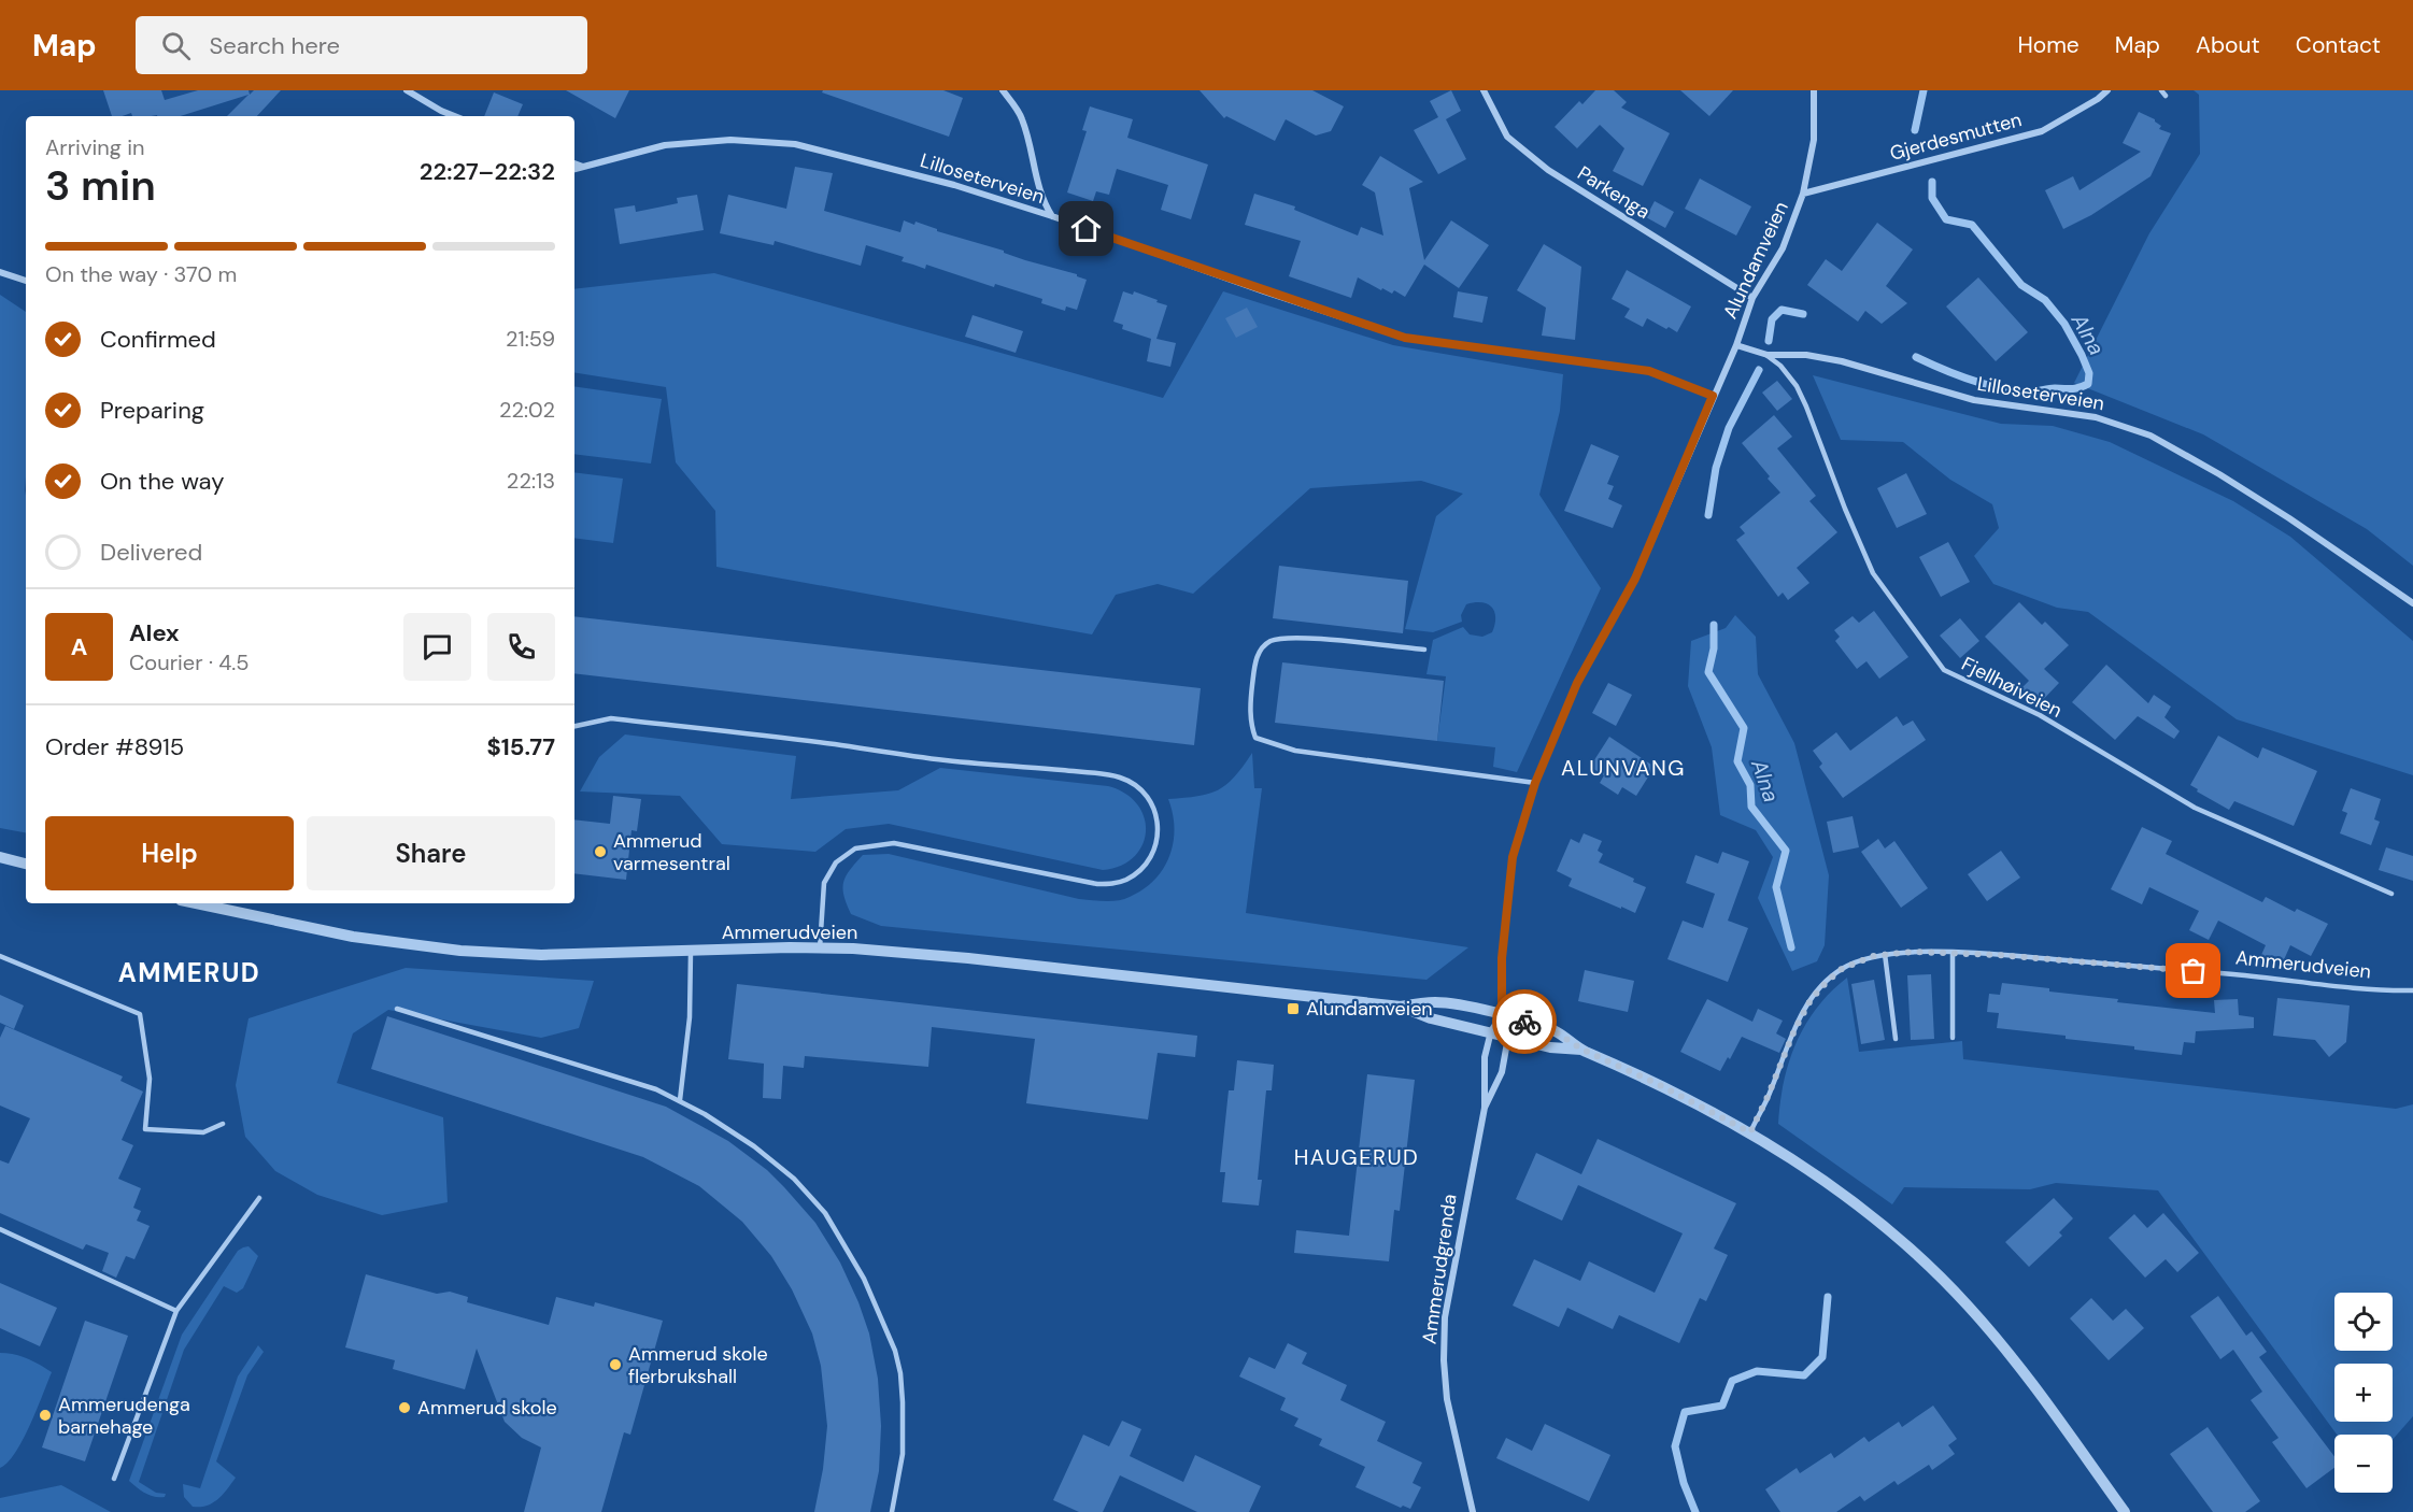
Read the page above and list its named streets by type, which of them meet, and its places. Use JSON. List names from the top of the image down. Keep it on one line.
{"streets":{"street":["Gjerdesmutten","Lilloseterveien","Parkenga","Alundamveien","Ammerudveien","Ammerudgrenda"],"lane":["Fjellhøiveien"]},"crossings":[["Gjerdesmutten","Alundamveien"],["Lilloseterveien","Alundamveien"],["Lilloseterveien","Fjellhøiveien"],["Parkenga","Alundamveien"],["Alundamveien","Ammerudveien"],["Alundamveien","Ammerudgrenda"]],"districts":["ALUNVANG","AMMERUD","HAUGERUD"],"water":["Alna"],"places":{"other":["Ammerud varmesentral","Ammerud skole flerbrukshall","Ammerud skole","Ammerudenga barnehage"],"transit":["Alundamveien"]},"page":{"header":"Map","search":"Search here","nav":["Home","Map","About","Contact"],"heading":["3 min","Arriving in","22:27–22:32"],"panel":["Alex","Courier · 4.5","Order #8915","$15.77"],"bar":"On the way · 370 m","list":[["Confirmed","21:59"],["Preparing","22:02"],["On the way","22:13"],"Delivered"],"round":"A","buttons":["Help","Share"],"map_buttons":["+","−"]}}
